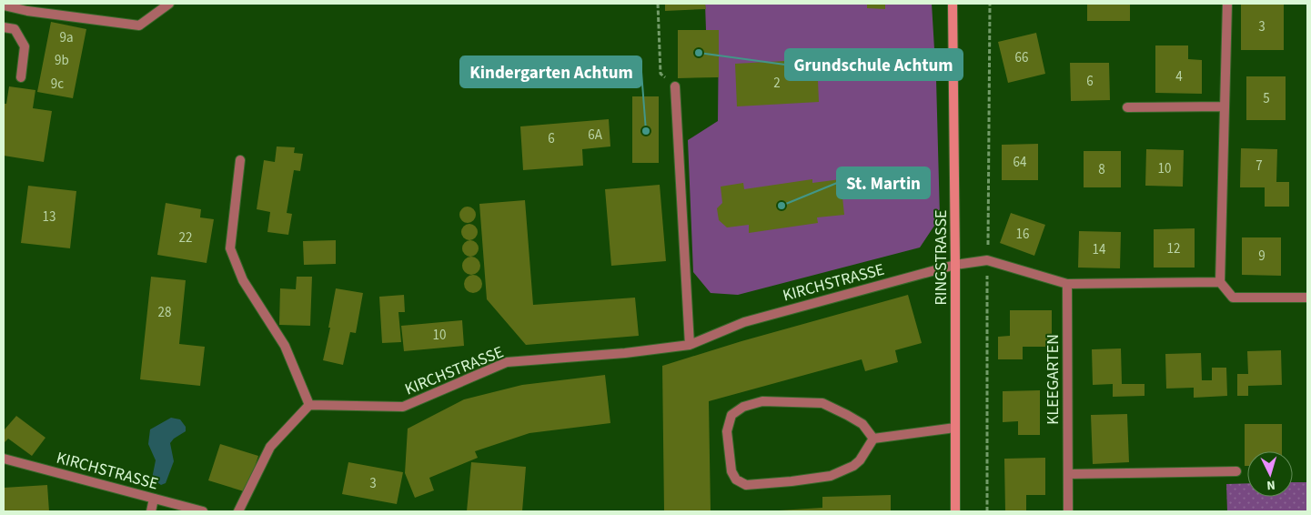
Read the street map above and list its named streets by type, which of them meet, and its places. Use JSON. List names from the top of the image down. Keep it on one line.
{"streets":{"street":["RINGSTRASSE","KIRCHSTRASSE","KLEEGARTEN"]},"crossings":[["RINGSTRASSE","KIRCHSTRASSE"],["KIRCHSTRASSE","KLEEGARTEN"]],"places":["Grundschule Achtum","Kindergarten Achtum","St. Martin"],"house_numbers":["3","9a","66","9b","4","6","2","9c","5","6A","6","64","7","10","8","13","16","22","12","14","9","28","10","3"],"north":"bottom"}
